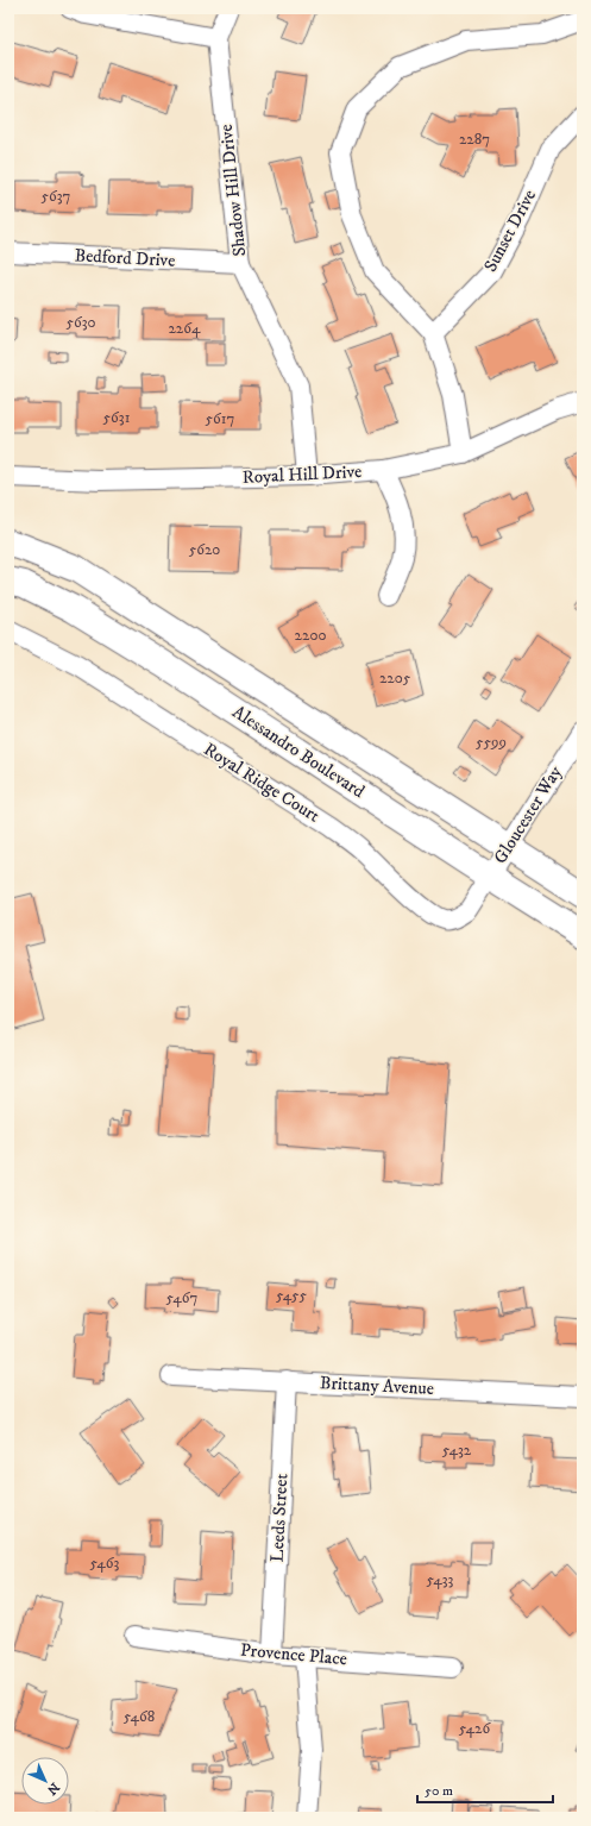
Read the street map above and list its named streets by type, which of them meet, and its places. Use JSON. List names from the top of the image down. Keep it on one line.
{"streets":{"main road":["Alessandro Boulevard"],"street":["Shadow Hill Drive","Sunset Drive","Bedford Drive","Royal Hill Drive","Royal Ridge Court","Gloucester Way","Brittany Avenue","Leeds Street","Provence Place"]},"crossings":[["Shadow Hill Drive","Bedford Drive"],["Shadow Hill Drive","Royal Hill Drive"],["Alessandro Boulevard","Royal Ridge Court"],["Alessandro Boulevard","Gloucester Way"],["Royal Ridge Court","Gloucester Way"],["Brittany Avenue","Leeds Street"],["Leeds Street","Provence Place"]],"house_numbers":["2287","5637","5630","2264","5631","5617","5620","2200","2205","5599","5455","5467","5432","5463","5433","5468","5426"],"scale_bar":"50 m","north":"bottom right"}
